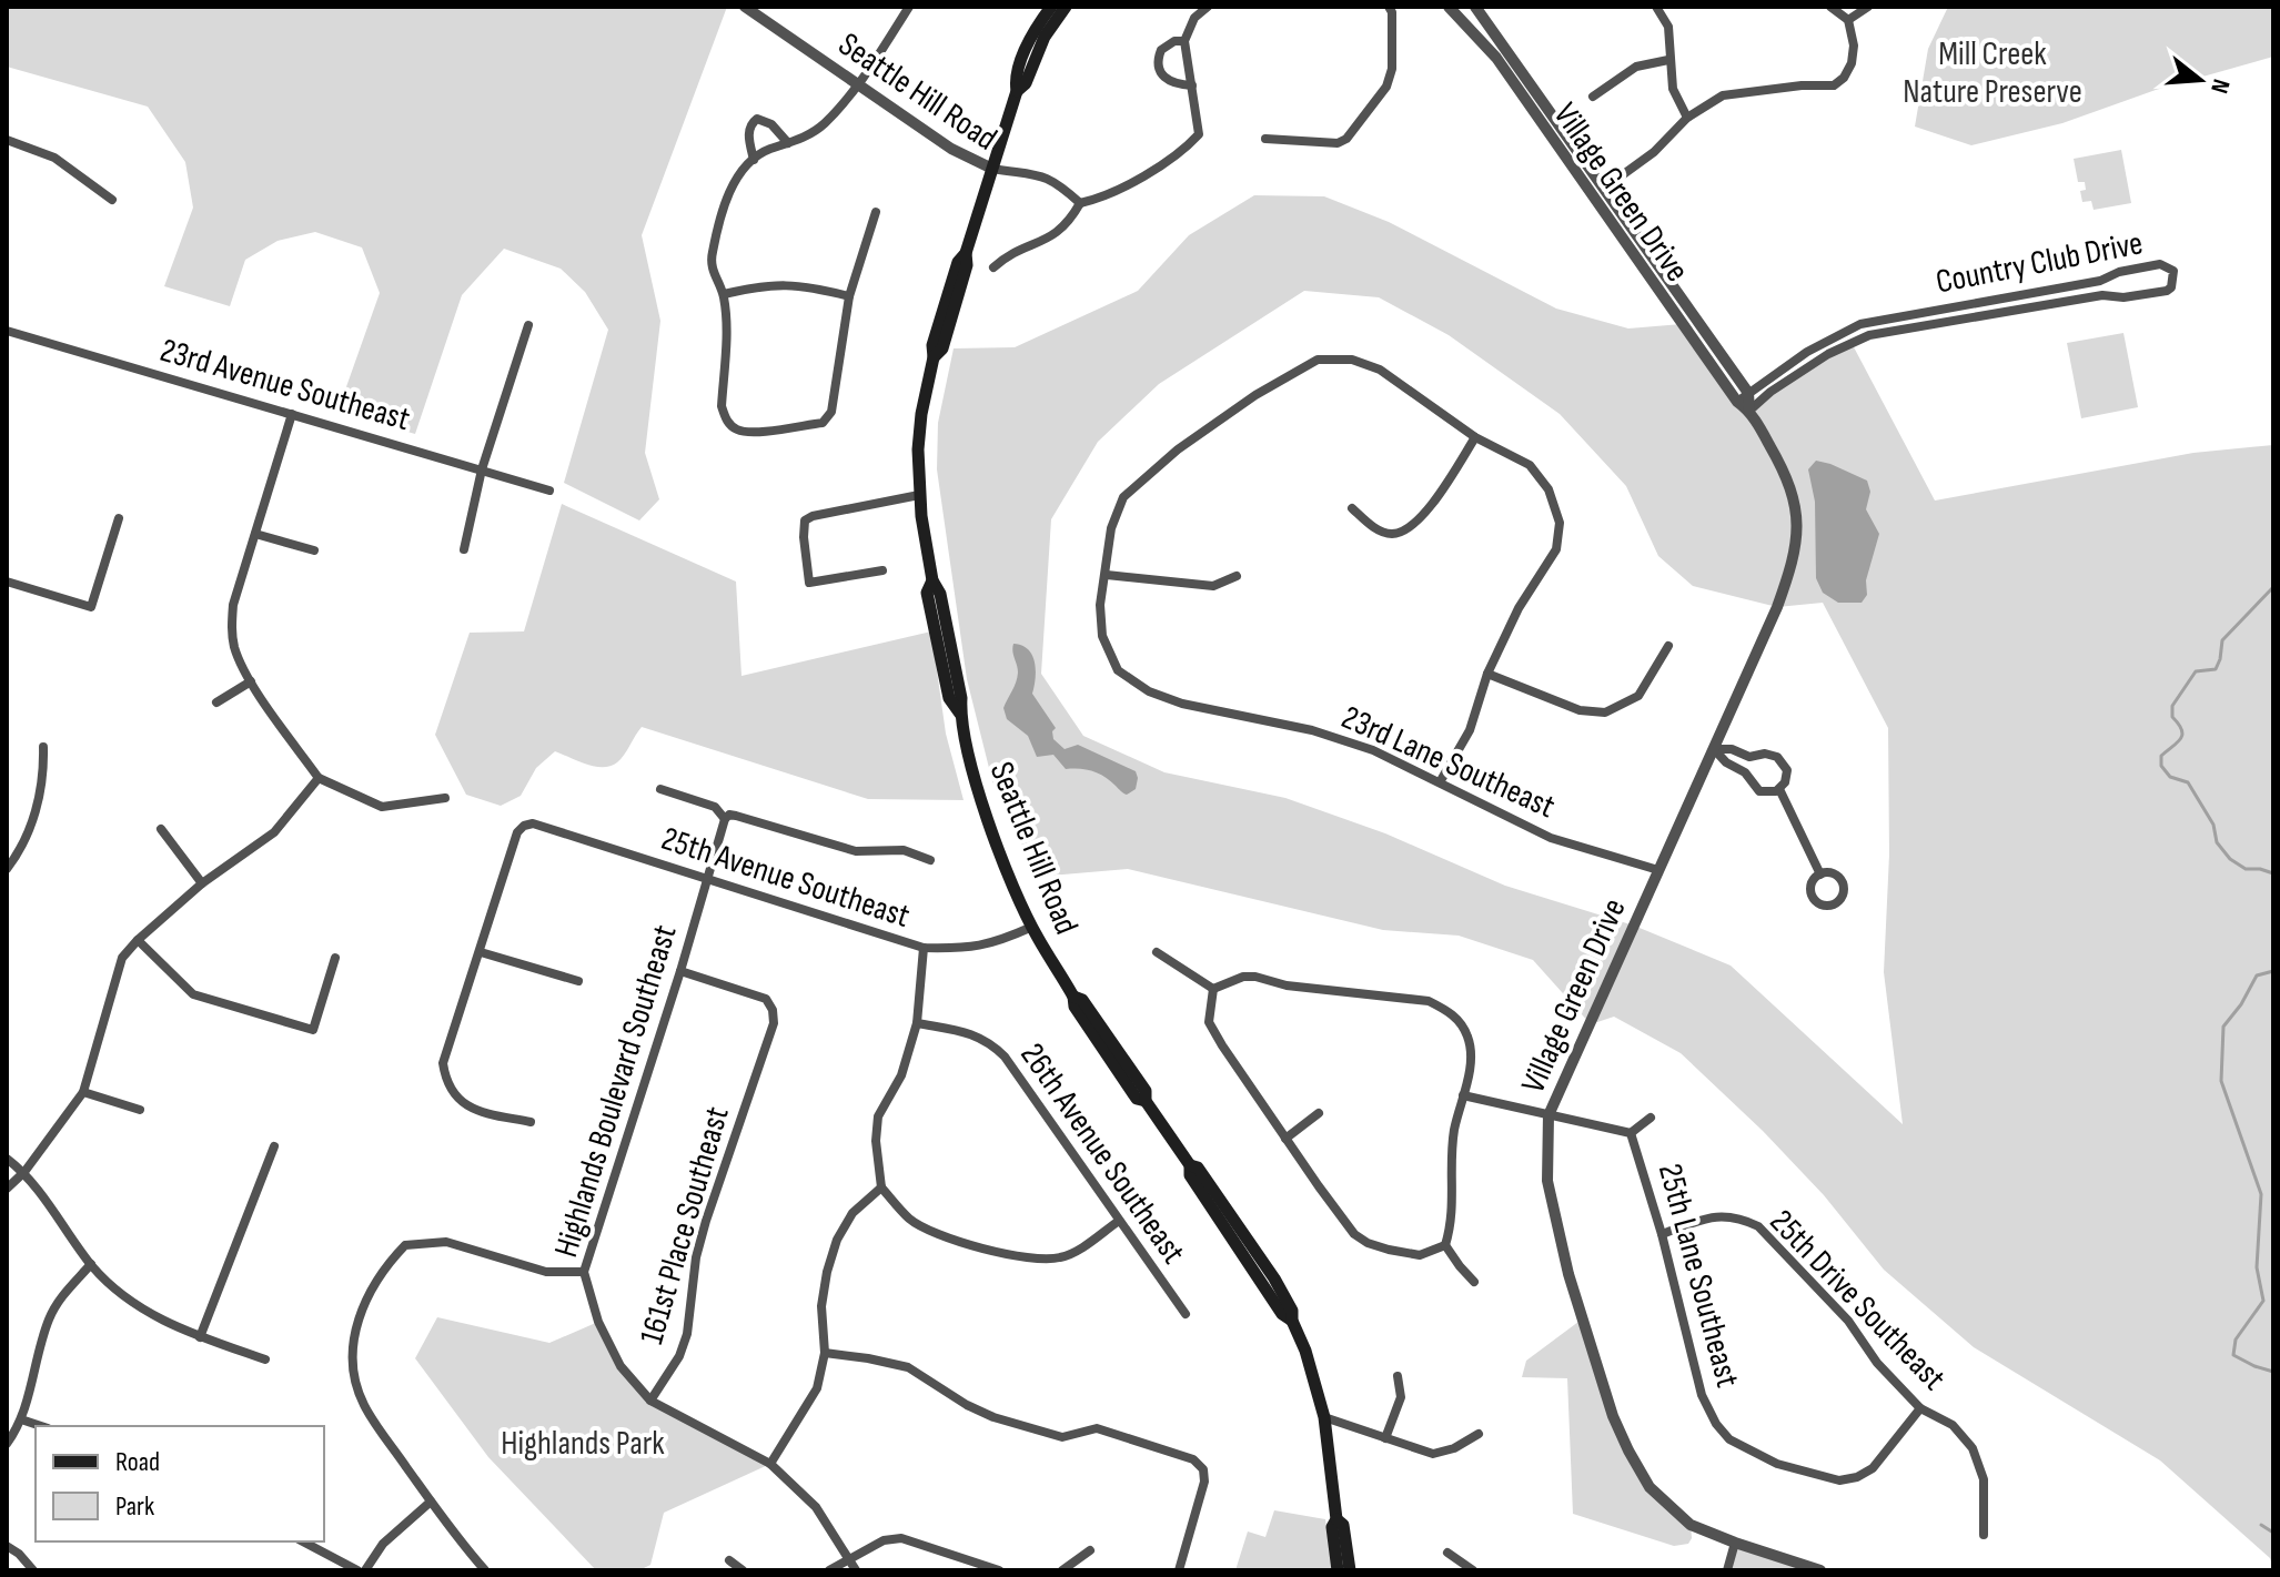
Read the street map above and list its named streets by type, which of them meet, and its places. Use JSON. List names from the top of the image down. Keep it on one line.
{"streets":{"main road":["Seattle Hill Road"],"street":["Village Green Drive","Country Club Drive","23rd Avenue Southeast","23rd Lane Southeast","25th Avenue Southeast","Highlands Boulevard Southeast","26th Avenue Southeast","161st Place Southeast","25th Lane Southeast","25th Drive Southeast"]},"crossings":[["Seattle Hill Road","25th Avenue Southeast"],["Village Green Drive","Country Club Drive"],["Village Green Drive","23rd Lane Southeast"],["Village Green Drive","25th Lane Southeast"],["25th Avenue Southeast","Highlands Boulevard Southeast"],["Highlands Boulevard Southeast","161st Place Southeast"],["25th Lane Southeast","25th Drive Southeast"]],"parks":["Mill Creek Nature Preserve","Highlands Park"],"legend":["Road","Park"],"north":"right"}
